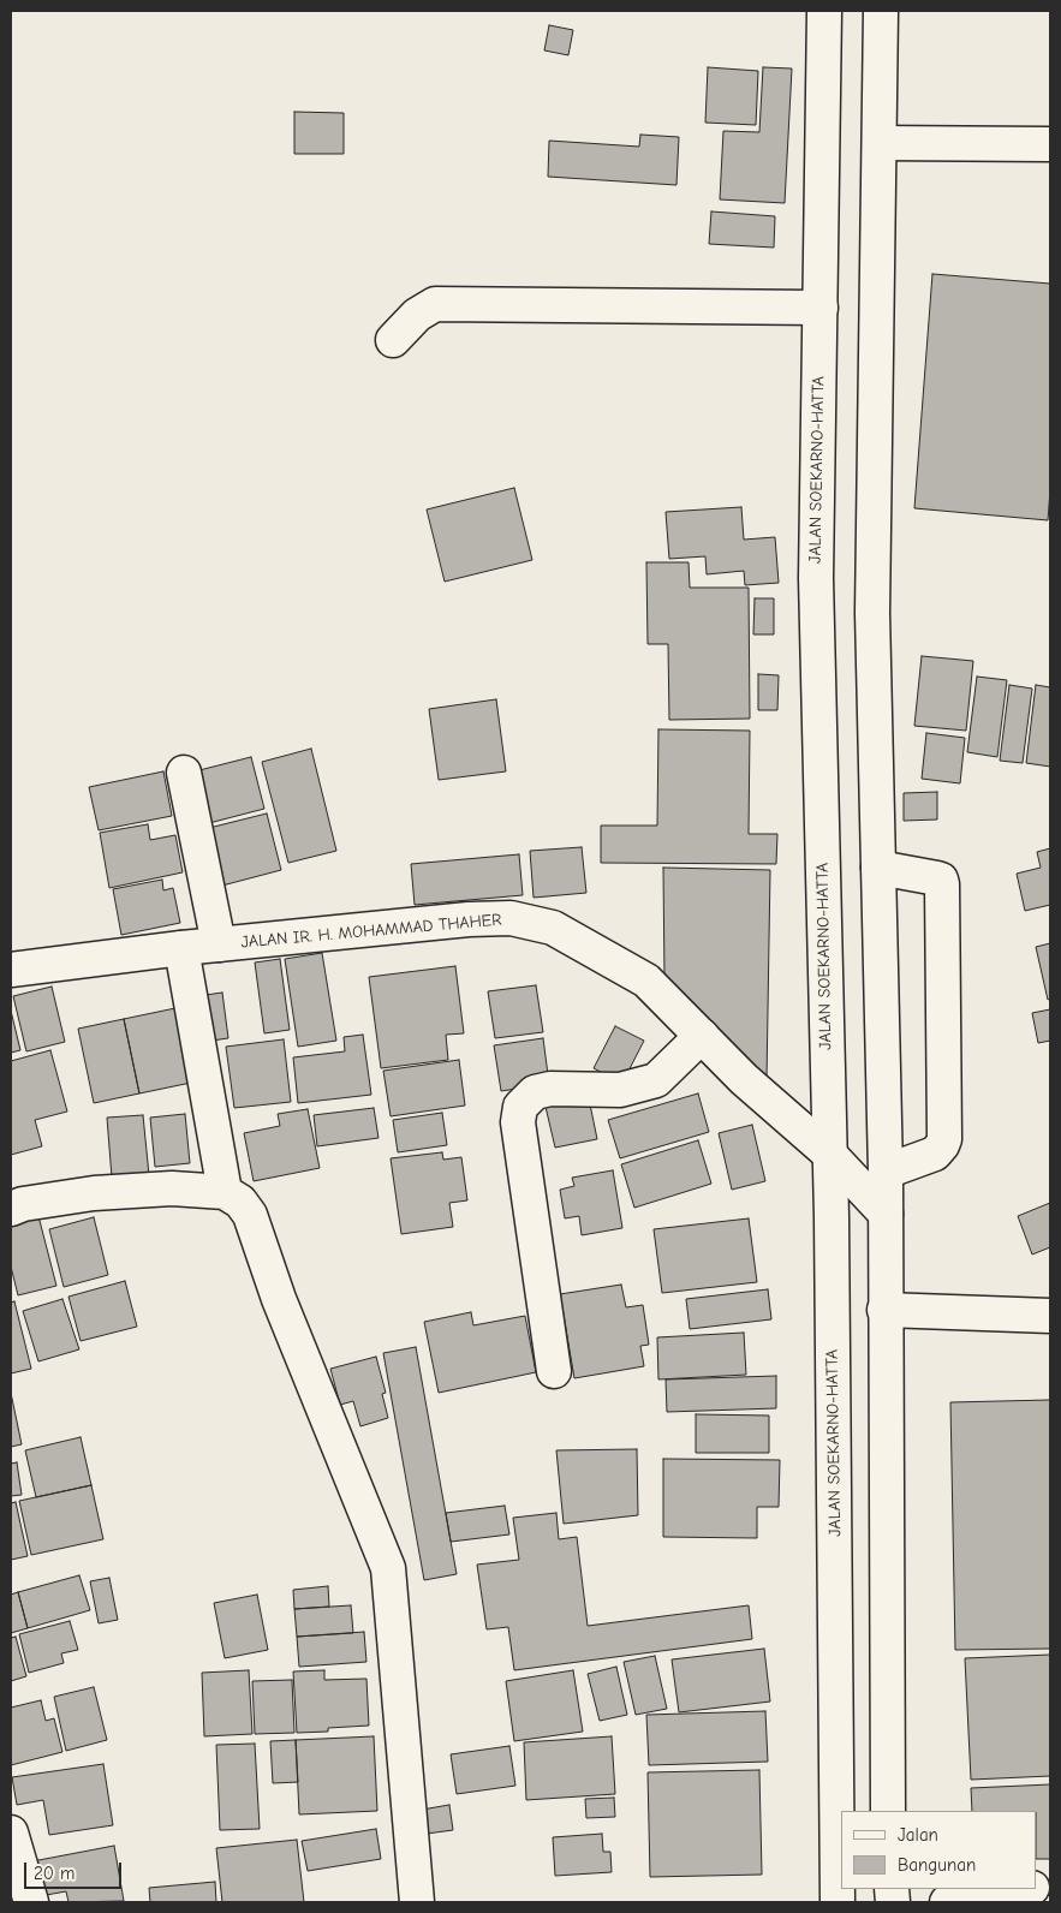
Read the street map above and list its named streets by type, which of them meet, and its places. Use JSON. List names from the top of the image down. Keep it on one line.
{"streets":{"main road":["JALAN SOEKARNO-HATTA","JALAN IR. H. MOHAMMAD THAHER"]},"crossings":[["JALAN SOEKARNO-HATTA","JALAN IR. H. MOHAMMAD THAHER"]],"legend":["Jalan","Bangunan"],"scale_bar":"20 m"}
